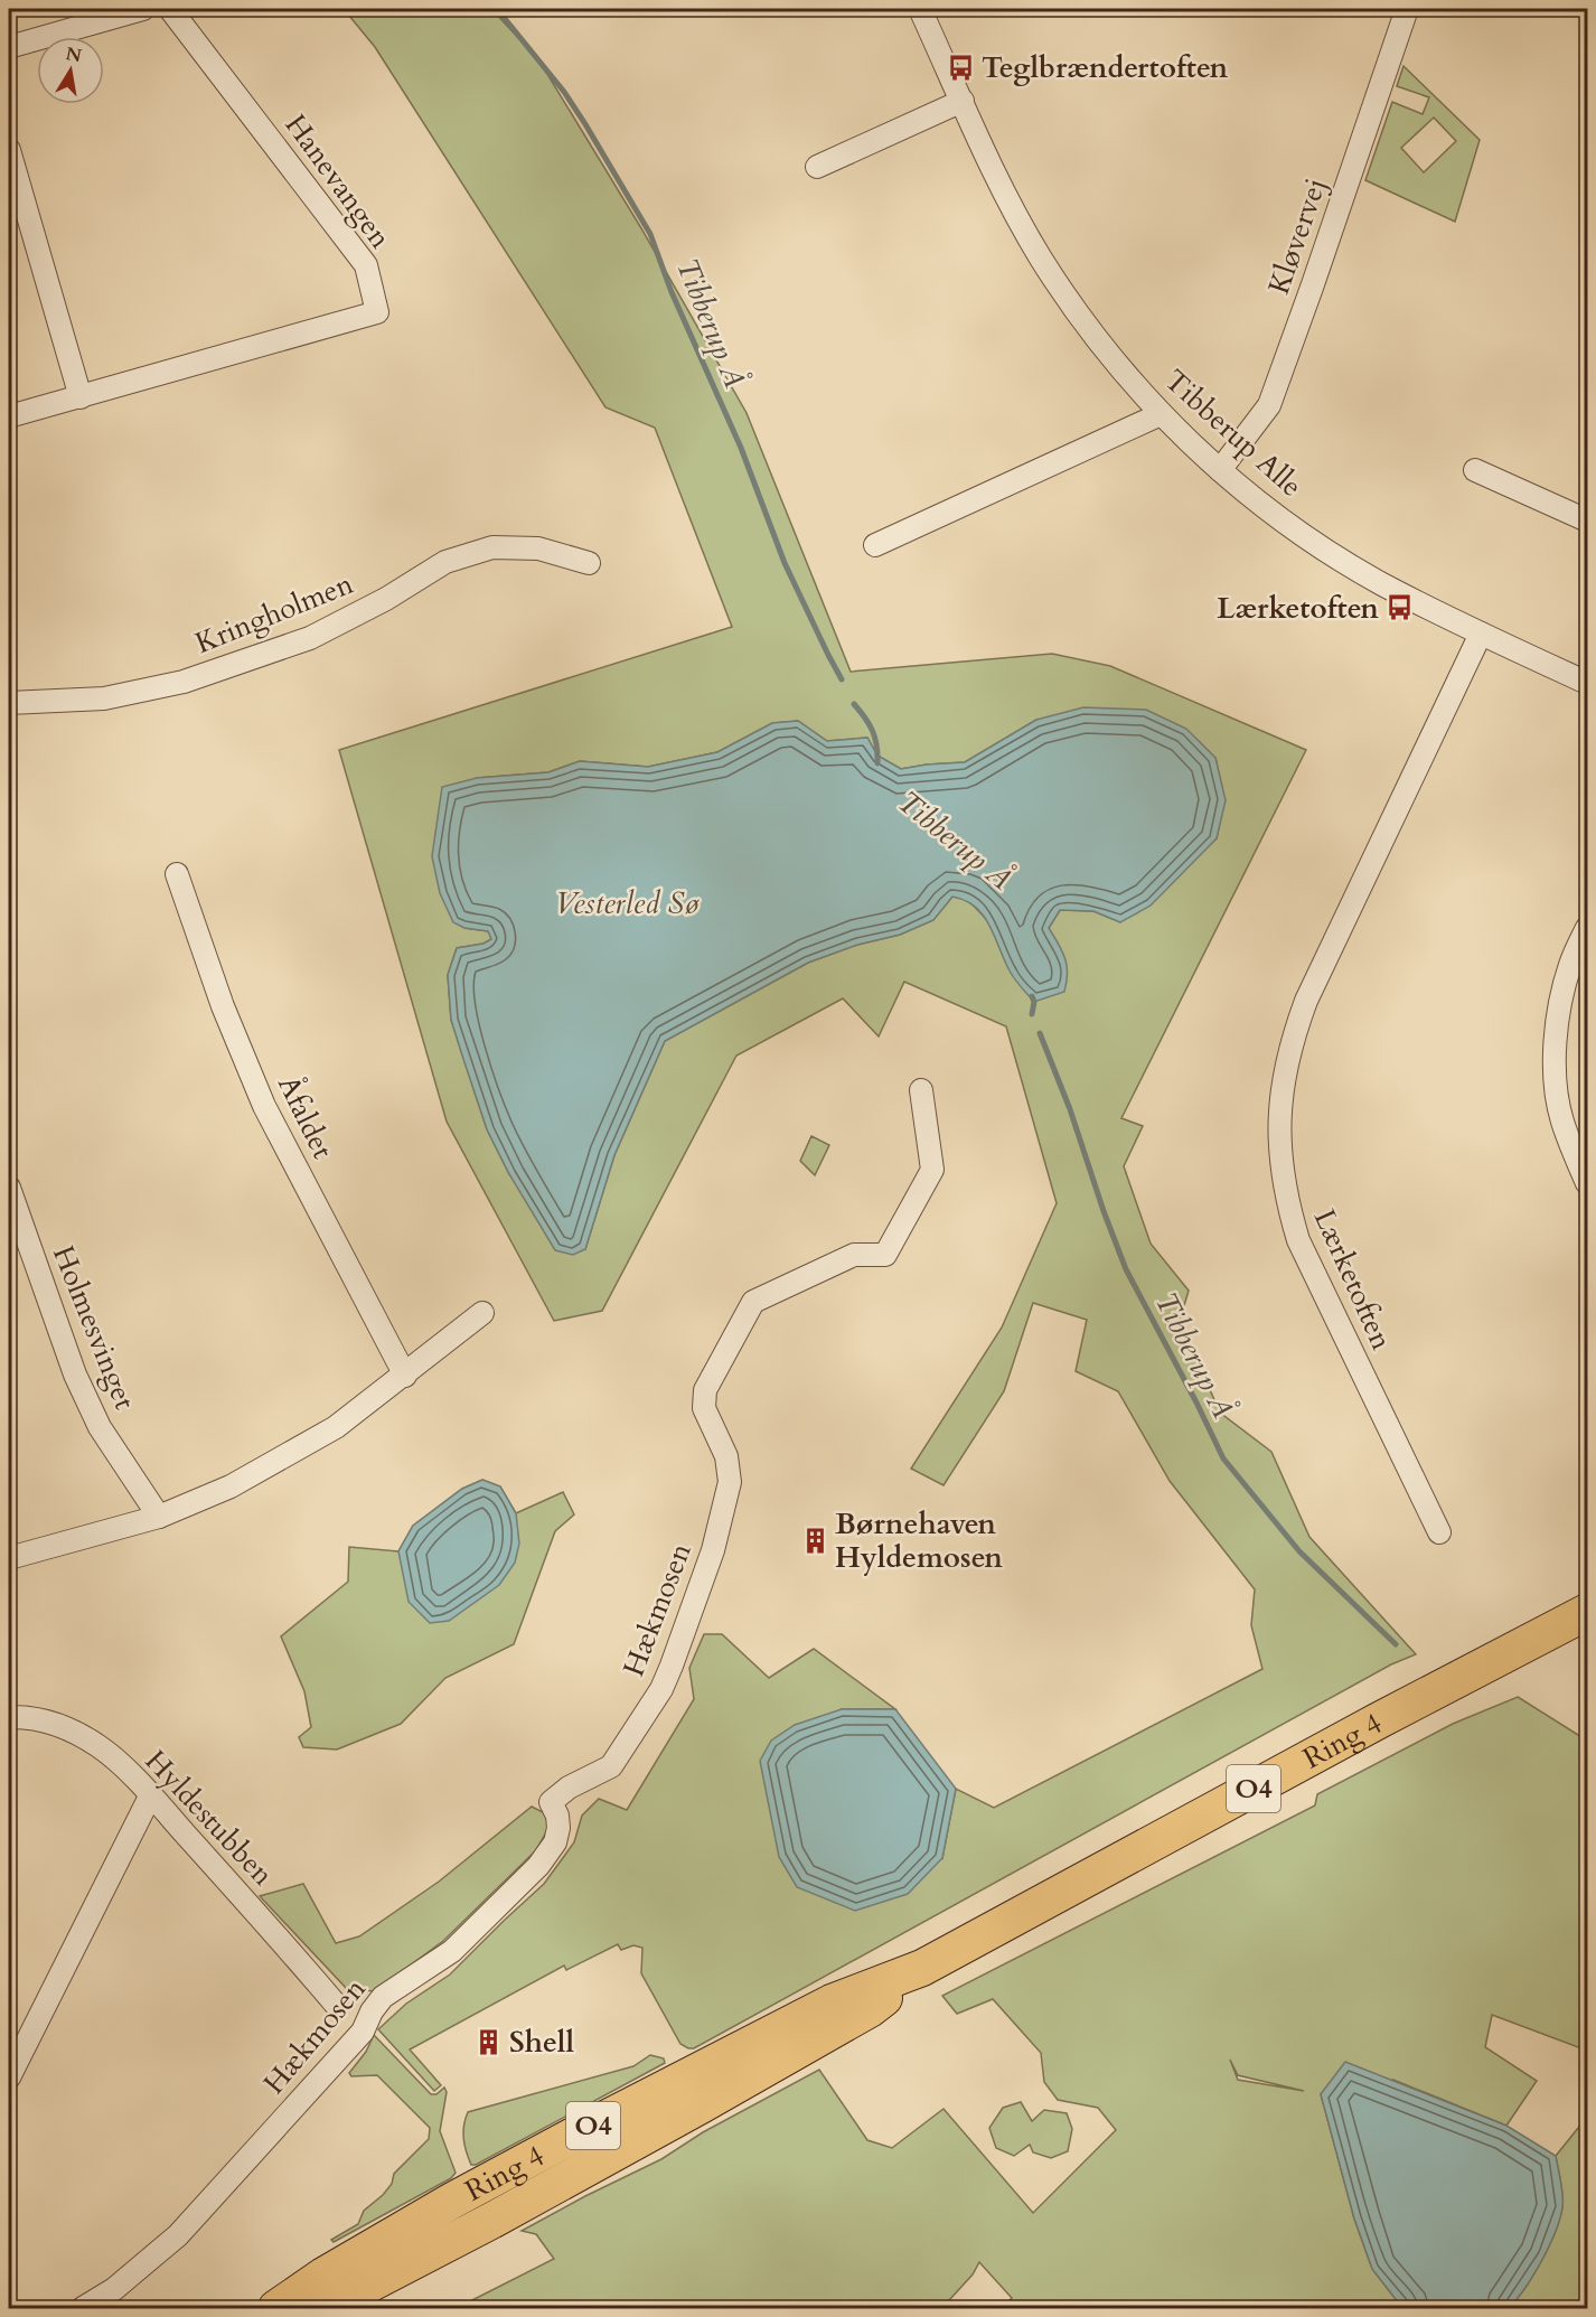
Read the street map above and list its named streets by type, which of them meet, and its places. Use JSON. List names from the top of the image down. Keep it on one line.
{"streets":{"main road":["Ring 4","O4"],"street":["Hanevangen","Kløvervej","Tibberup Alle","Kringholmen","Åfaldet","Lærketoften","Holmesvinget","Hækmosen","Hyldestubben"]},"crossings":[["Kløvervej","Tibberup Alle"],["Tibberup Alle","Lærketoften"]],"water":["Tibberup Å","Vesterled Sø"],"places":{"bus stop":["Teglbrændertoften","Lærketoften"],"building":["Børnehaven Hyldemosen","Shell"]},"north":"top"}
